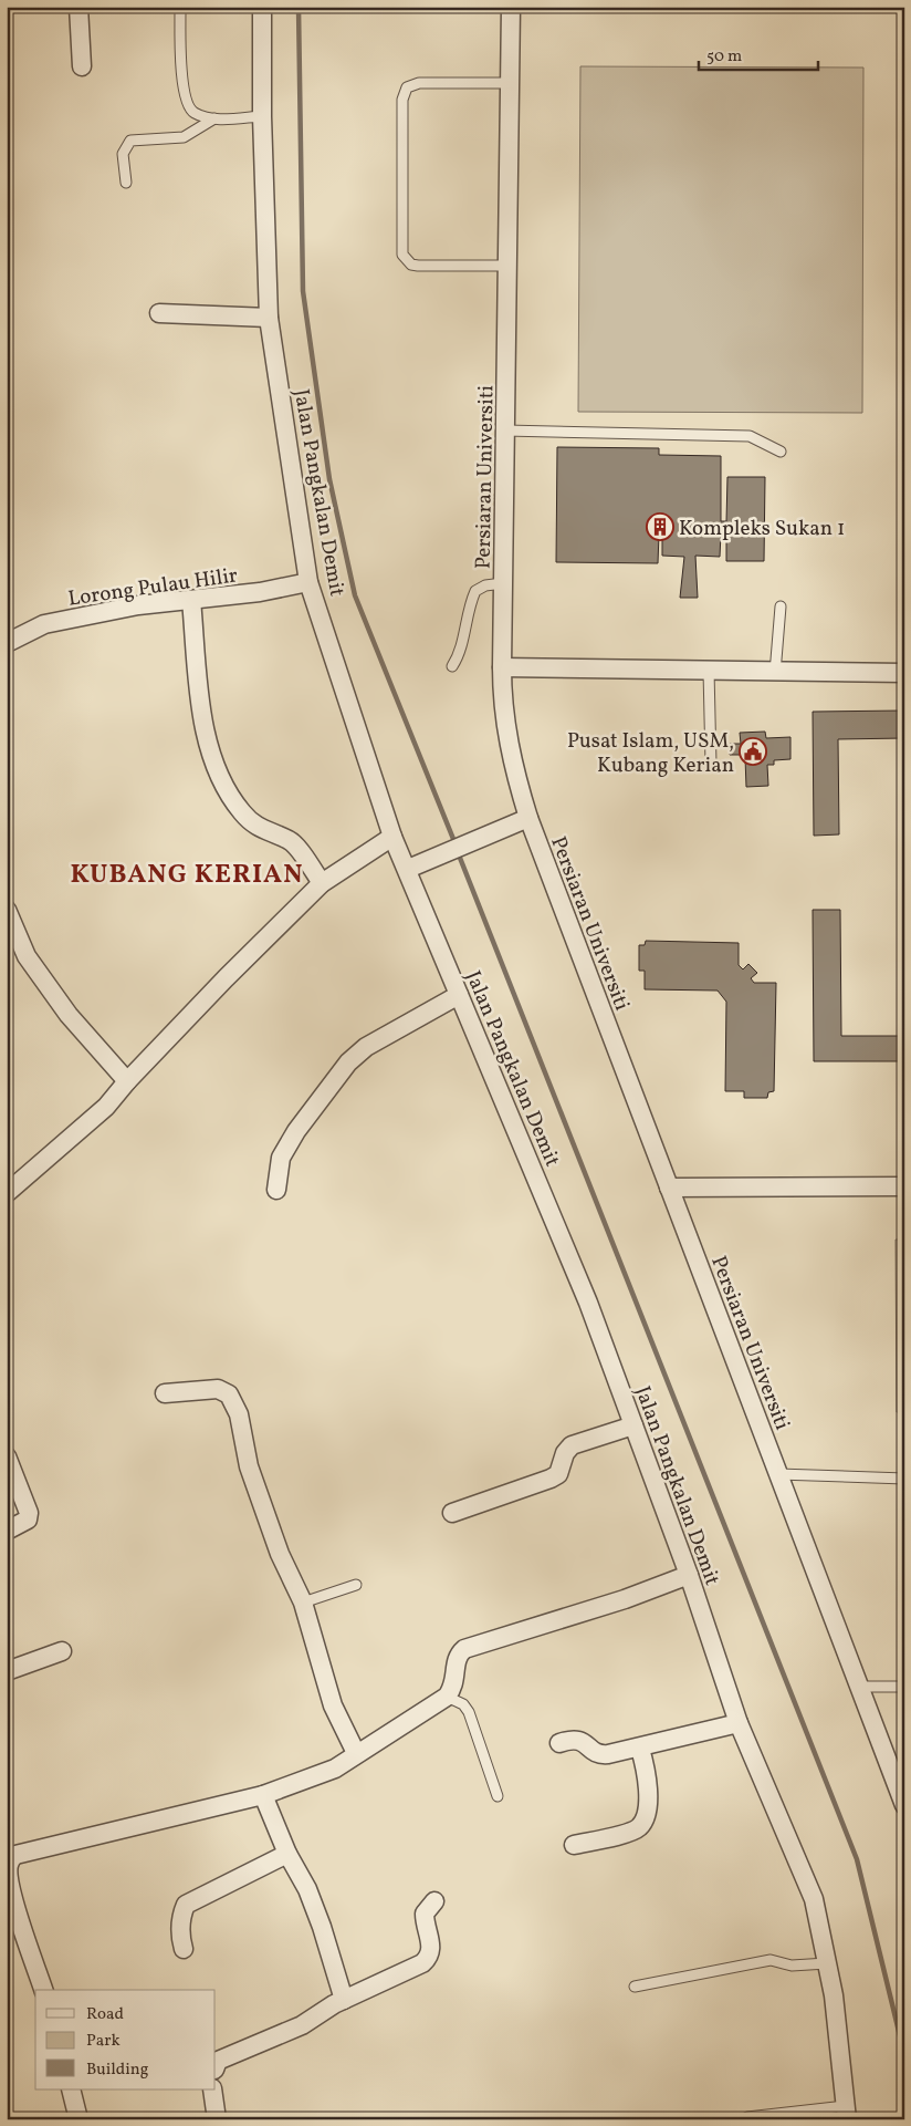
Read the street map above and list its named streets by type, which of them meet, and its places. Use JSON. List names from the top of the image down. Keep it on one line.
{"streets":{"street":["Persiaran Universiti","Jalan Pangkalan Demit","Lorong Pulau Hilir"]},"crossings":[["Jalan Pangkalan Demit","Lorong Pulau Hilir"]],"districts":["KUBANG KERIAN"],"places":{"building":["Kompleks Sukan 1"],"public building":["Pusat Islam, USM, Kubang Kerian"]},"legend":["Road","Park","Building"],"scale_bar":"50 m"}
